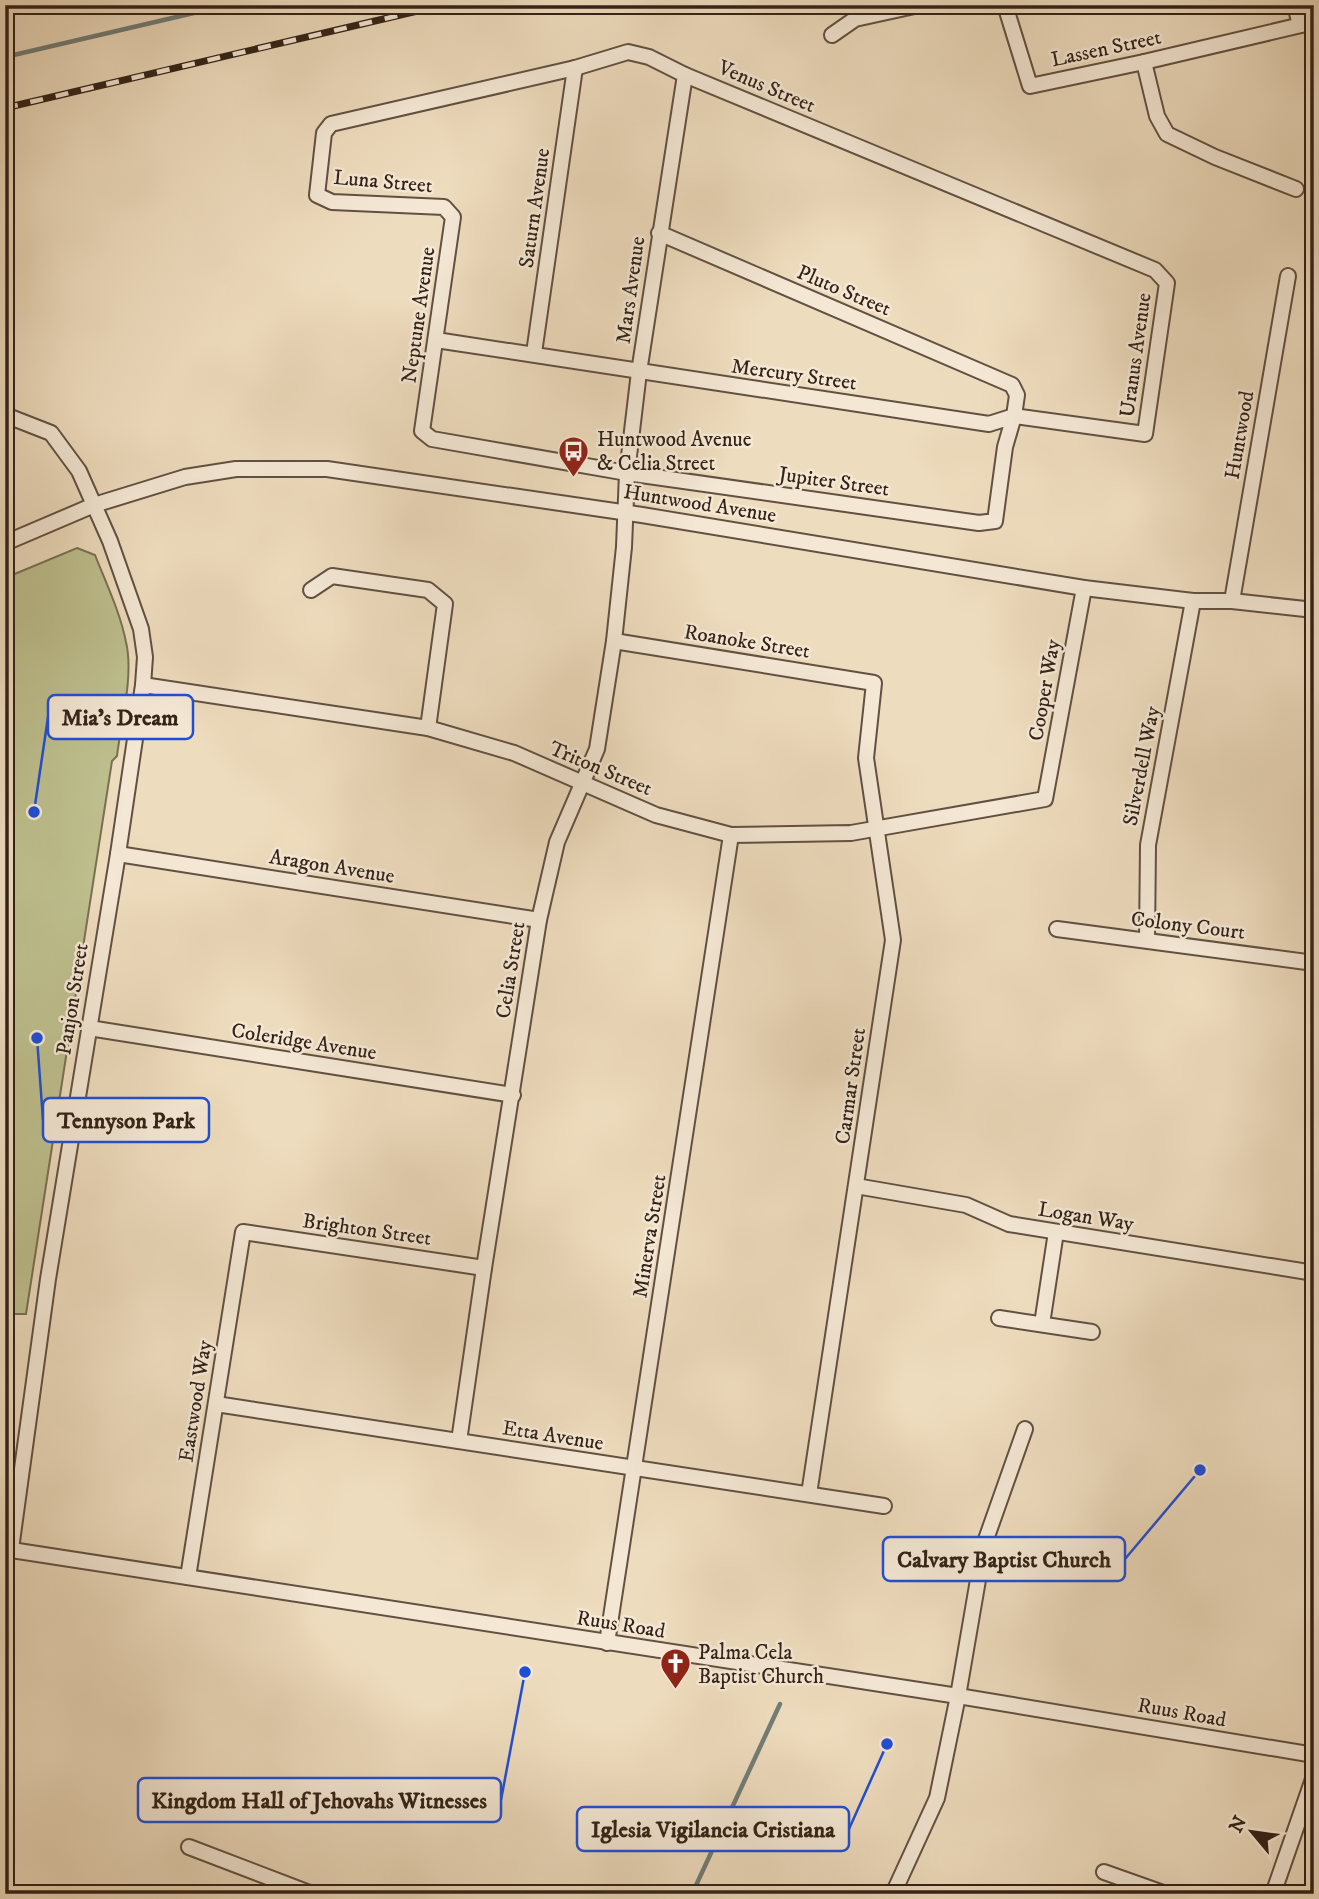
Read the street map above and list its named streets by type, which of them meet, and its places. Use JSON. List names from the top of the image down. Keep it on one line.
{"streets":{"street":["Lassen Street","Venus Street","Luna Street","Saturn Avenue","Mars Avenue","Pluto Street","Neptune Avenue","Uranus Avenue","Mercury Street","Huntwood","Jupiter Street","Huntwood Avenue","Roanoke Street","Cooper Way","Silverdell Way","Triton Street","Aragon Avenue","Colony Court","Celia Street","Panjon Street","Coleridge Avenue","Carmar Street","Logan Way","Brighton Street","Minerva Street","Eastwood Way","Etta Avenue","Ruus Road"]},"crossings":[["Venus Street","Luna Street"],["Venus Street","Saturn Avenue"],["Venus Street","Mars Avenue"],["Venus Street","Uranus Avenue"],["Luna Street","Neptune Avenue"],["Saturn Avenue","Mercury Street"],["Mars Avenue","Pluto Street"],["Mars Avenue","Mercury Street"],["Mars Avenue","Jupiter Street"],["Mars Avenue","Huntwood Avenue"],["Mars Avenue","Celia Street"],["Pluto Street","Mercury Street"],["Pluto Street","Jupiter Street"],["Neptune Avenue","Mercury Street"],["Neptune Avenue","Jupiter Street"],["Uranus Avenue","Mercury Street"],["Mercury Street","Jupiter Street"],["Huntwood","Huntwood Avenue"],["Huntwood Avenue","Cooper Way"],["Huntwood Avenue","Silverdell Way"],["Huntwood Avenue","Celia Street"],["Huntwood Avenue","Panjon Street"],["Roanoke Street","Celia Street"],["Roanoke Street","Carmar Street"],["Cooper Way","Triton Street"],["Silverdell Way","Colony Court"],["Triton Street","Celia Street"],["Triton Street","Panjon Street"],["Triton Street","Carmar Street"],["Triton Street","Minerva Street"],["Aragon Avenue","Celia Street"],["Aragon Avenue","Panjon Street"],["Celia Street","Coleridge Avenue"],["Celia Street","Brighton Street"],["Celia Street","Etta Avenue"],["Panjon Street","Coleridge Avenue"],["Panjon Street","Ruus Road"],["Carmar Street","Logan Way"],["Carmar Street","Etta Avenue"],["Brighton Street","Eastwood Way"],["Minerva Street","Etta Avenue"],["Minerva Street","Ruus Road"],["Eastwood Way","Etta Avenue"],["Eastwood Way","Ruus Road"]],"places":{"bus stop":["Huntwood Avenue & Celia Street"],"other":["Mia's Dream","Tennyson Park","Calvary Baptist Church","Kingdom Hall of Jehovahs Witnesses","Iglesia Vigilancia Cristiana"],"church":["Palma Cela Baptist Church"]},"north":"top left"}
